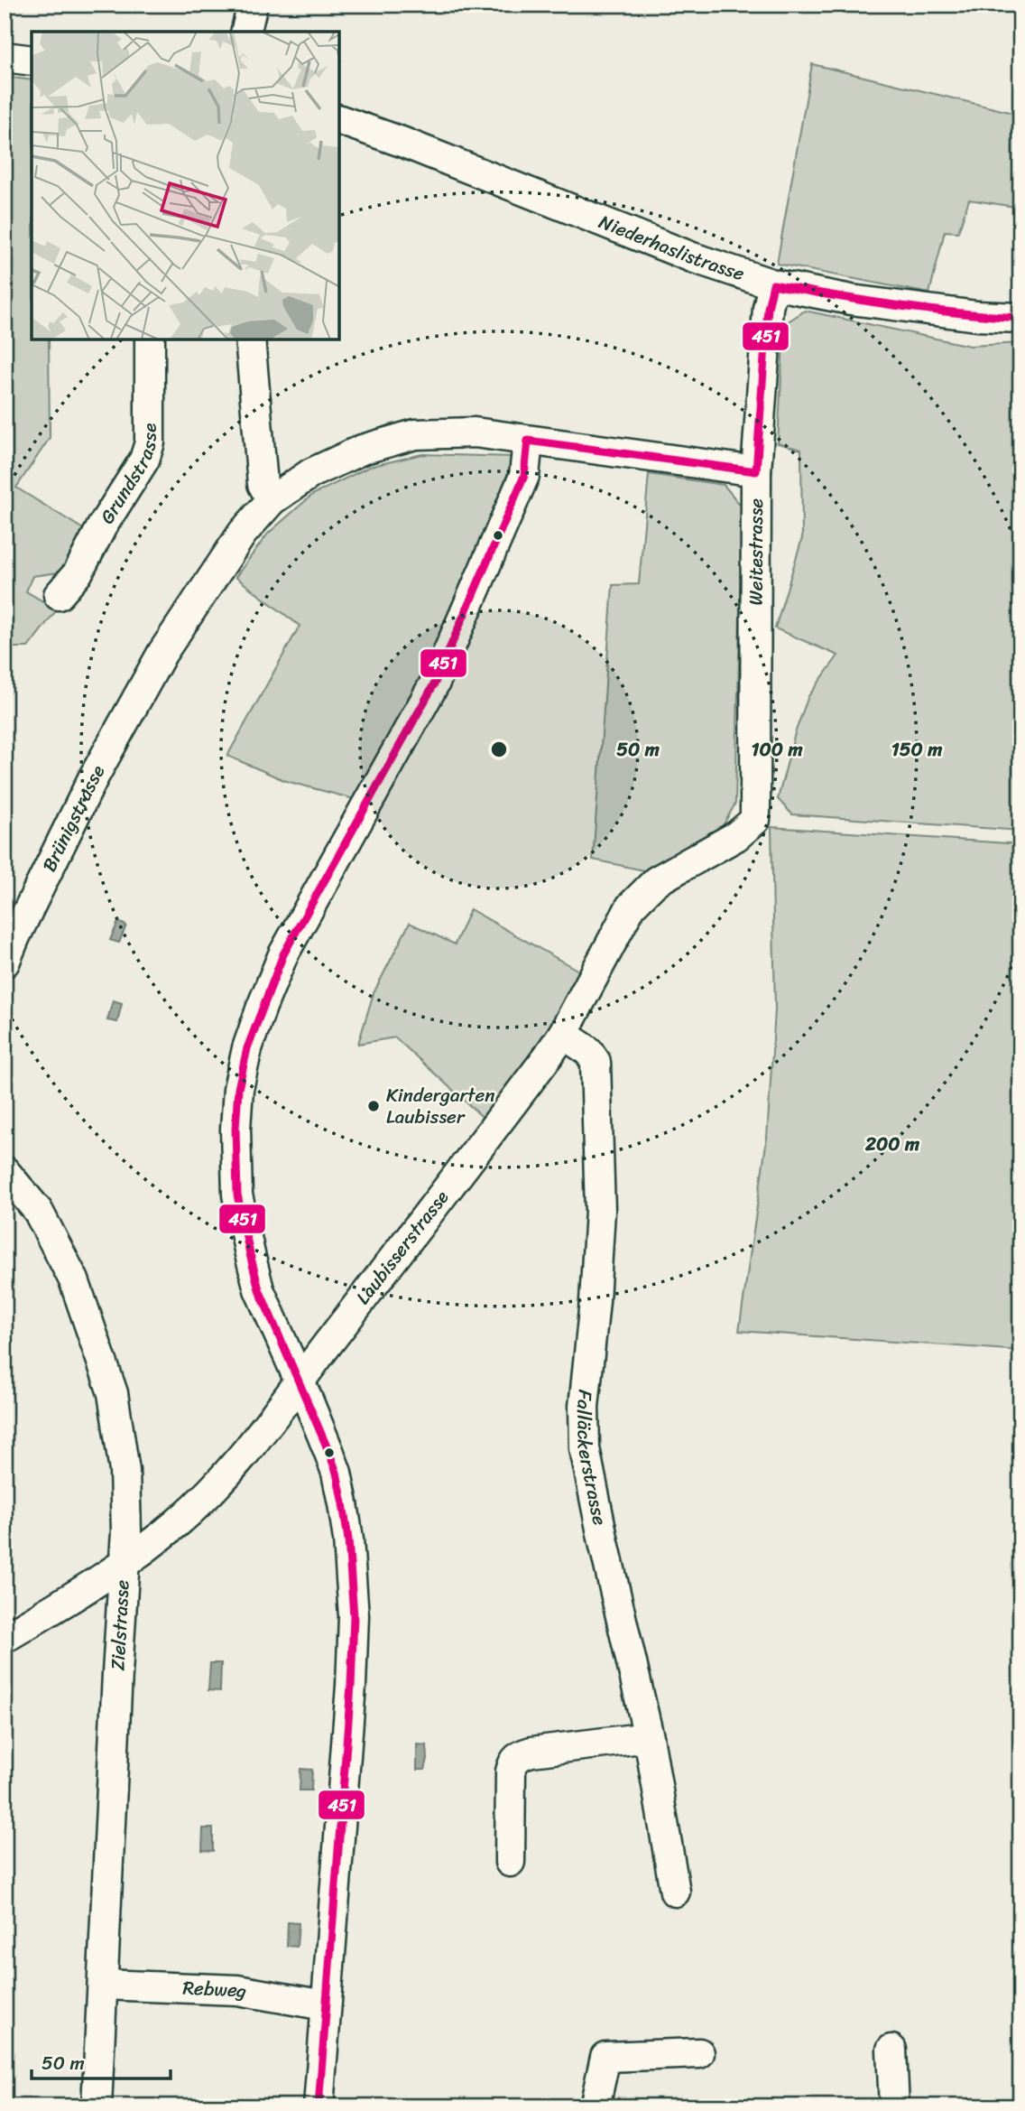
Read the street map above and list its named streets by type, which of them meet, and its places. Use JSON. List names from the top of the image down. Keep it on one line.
{"streets":{"street":["Niederhaslistrasse","Grundstrasse","Weitestrasse","Brünigstrasse","Laubisserstrasse","Falläckerstrasse","Zielstrasse","Rebweg"]},"crossings":[["Niederhaslistrasse","Weitestrasse"],["Weitestrasse","Brünigstrasse"],["Weitestrasse","Laubisserstrasse"],["Laubisserstrasse","Falläckerstrasse"],["Laubisserstrasse","Zielstrasse"],["Zielstrasse","Rebweg"]],"places":["Kindergarten Laubisser"],"lines":["transit line 451"],"scale_bar":"50 m","rings":["50 m","100 m","150 m","200 m"]}
